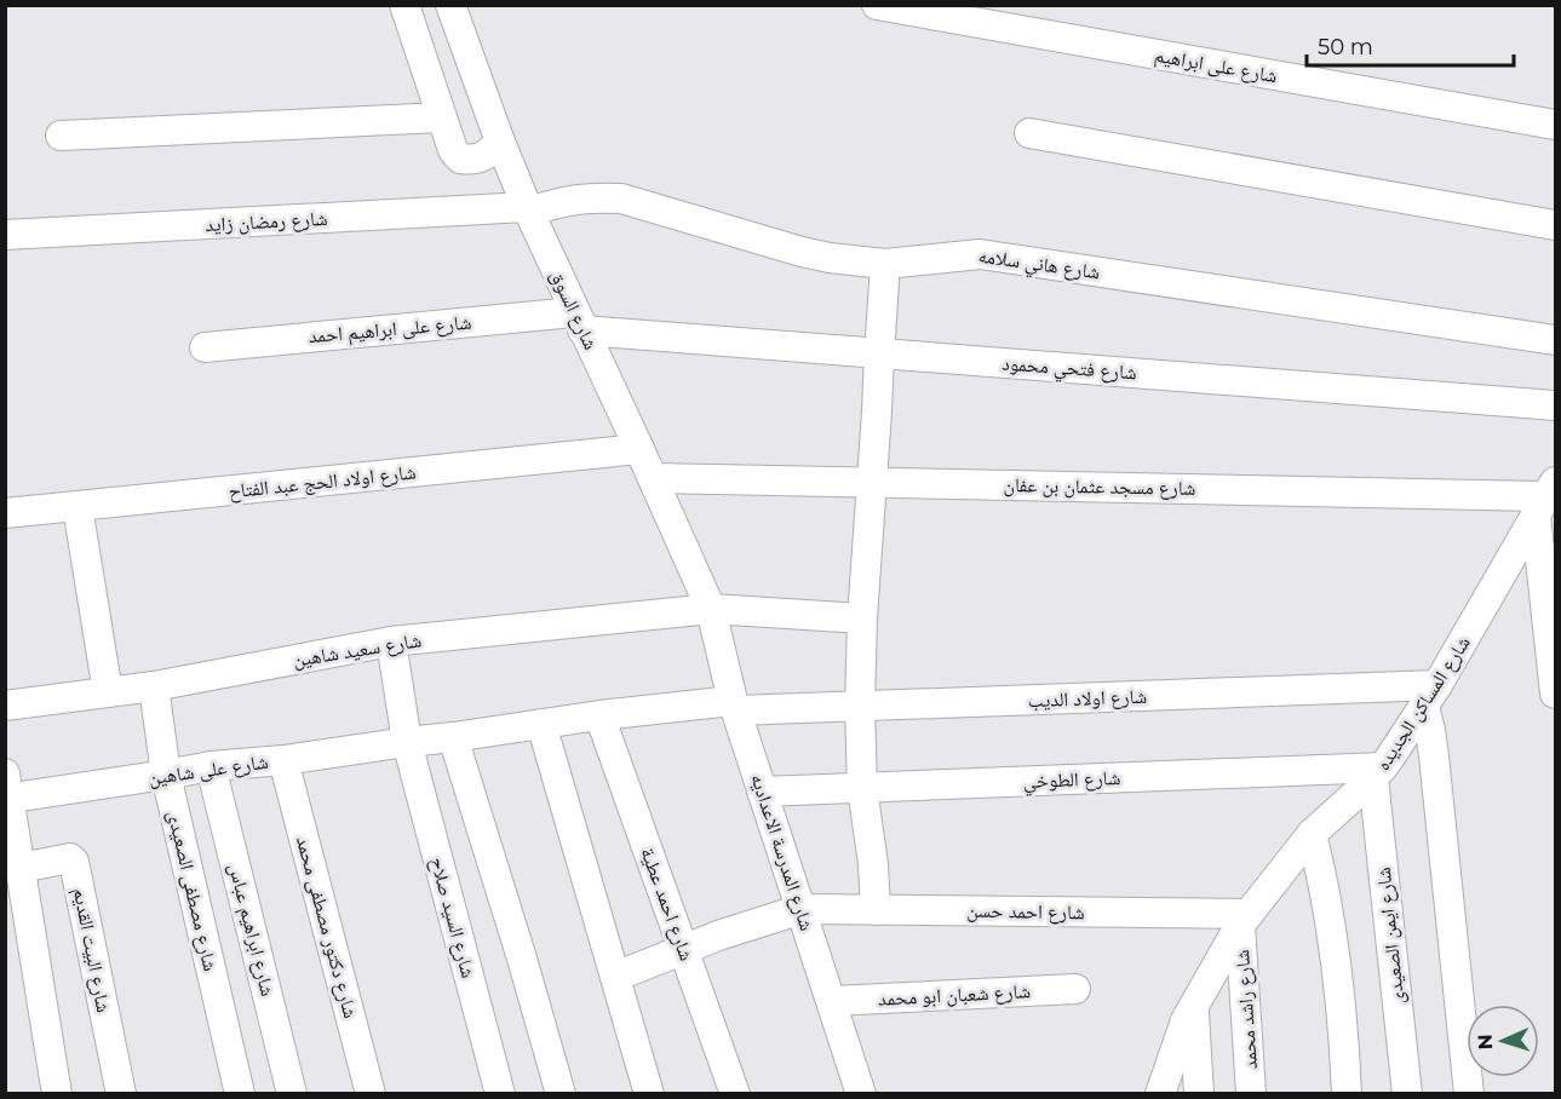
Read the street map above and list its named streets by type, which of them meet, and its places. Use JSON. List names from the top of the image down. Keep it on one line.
{"streets":{"street":["شارع على ابراهيم","شارع رمضان زايد","شارع هاني سلامه","شارع السوق","شارع على ابراهيم احمد","شارع فتحي محمود","شارع اولاد الحج عبد الفتاح","شارع مسجد عثمان بن عفان","شارع سعيد شاهين","شارع اولاد الديب","شارع المساكن الجديده","شارع على شاهين","شارع الطوخي","شارع المدرسة الاعداديه","شارع مصطفى الصعيدى","شارع احمد عطية","شارع احمد حسن","شارع السيد صلاح","شارع دكتور مصطفى محمد","شارع ابراهيم عباس","شارع ايمن الصعيدى","شارع البيت القديم","شارع شعبان ابو محمد","شارع راشد محمد"]},"crossings":[["شارع رمضان زايد","شارع هاني سلامه"],["شارع رمضان زايد","شارع السوق"],["شارع هاني سلامه","شارع السوق"],["شارع السوق","شارع على ابراهيم احمد"],["شارع السوق","شارع فتحي محمود"],["شارع السوق","شارع اولاد الحج عبد الفتاح"],["شارع السوق","شارع مسجد عثمان بن عفان"],["شارع السوق","شارع سعيد شاهين"],["شارع السوق","شارع المدرسة الاعداديه"],["شارع على ابراهيم احمد","شارع فتحي محمود"],["شارع مسجد عثمان بن عفان","شارع المساكن الجديده"],["شارع سعيد شاهين","شارع المدرسة الاعداديه"],["شارع سعيد شاهين","شارع مصطفى الصعيدى"],["شارع سعيد شاهين","شارع السيد صلاح"],["شارع اولاد الديب","شارع المساكن الجديده"],["شارع اولاد الديب","شارع على شاهين"],["شارع اولاد الديب","شارع المدرسة الاعداديه"],["شارع اولاد الديب","شارع احمد عطية"],["شارع المساكن الجديده","شارع الطوخي"],["شارع المساكن الجديده","شارع احمد حسن"],["شارع المساكن الجديده","شارع ايمن الصعيدى"],["شارع المساكن الجديده","شارع راشد محمد"],["شارع على شاهين","شارع مصطفى الصعيدى"],["شارع على شاهين","شارع احمد عطية"],["شارع على شاهين","شارع السيد صلاح"],["شارع على شاهين","شارع دكتور مصطفى محمد"],["شارع على شاهين","شارع ابراهيم عباس"],["شارع الطوخي","شارع المدرسة الاعداديه"],["شارع الطوخي","شارع ايمن الصعيدى"],["شارع المدرسة الاعداديه","شارع احمد حسن"],["شارع المدرسة الاعداديه","شارع شعبان ابو محمد"],["شارع احمد عطية","شارع احمد حسن"],["شارع احمد حسن","شارع راشد محمد"]],"scale_bar":"50 m","north":"left"}
